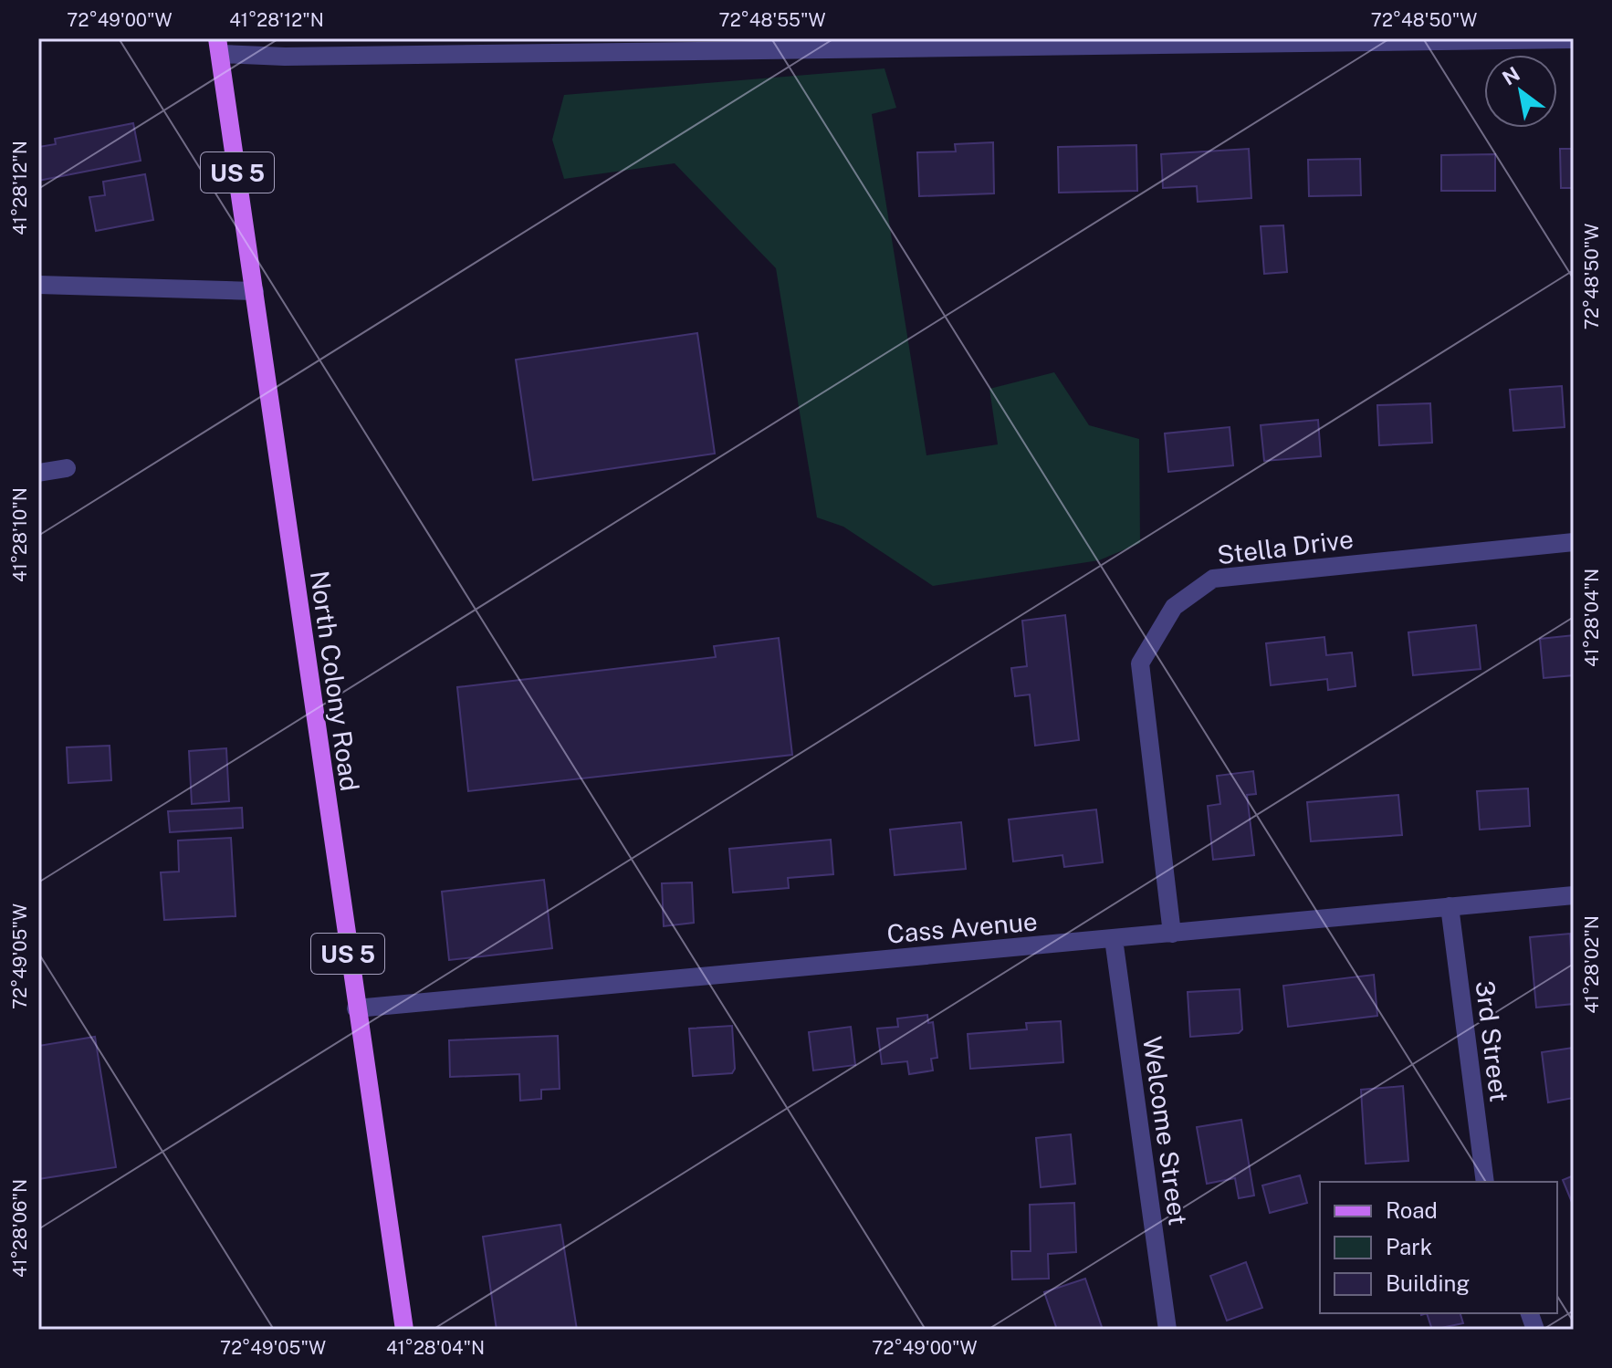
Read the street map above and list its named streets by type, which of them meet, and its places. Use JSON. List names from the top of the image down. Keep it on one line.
{"streets":{"main road":["US 5","North Colony Road"],"street":["Stella Drive","Cass Avenue","3rd Street","Welcome Street"]},"crossings":[["Stella Drive","Cass Avenue"],["North Colony Road","Cass Avenue"],["Cass Avenue","3rd Street"],["Cass Avenue","Welcome Street"]],"legend":["Road","Park","Building"],"north":"top left","coordinates":["72°49'00\"W","41°28'12\"N","72°48'55\"W","72°48'50\"W","41°28'10\"N","41°28'04\"N","72°49'05\"W","41°28'02\"N","41°28'06\"N"]}
